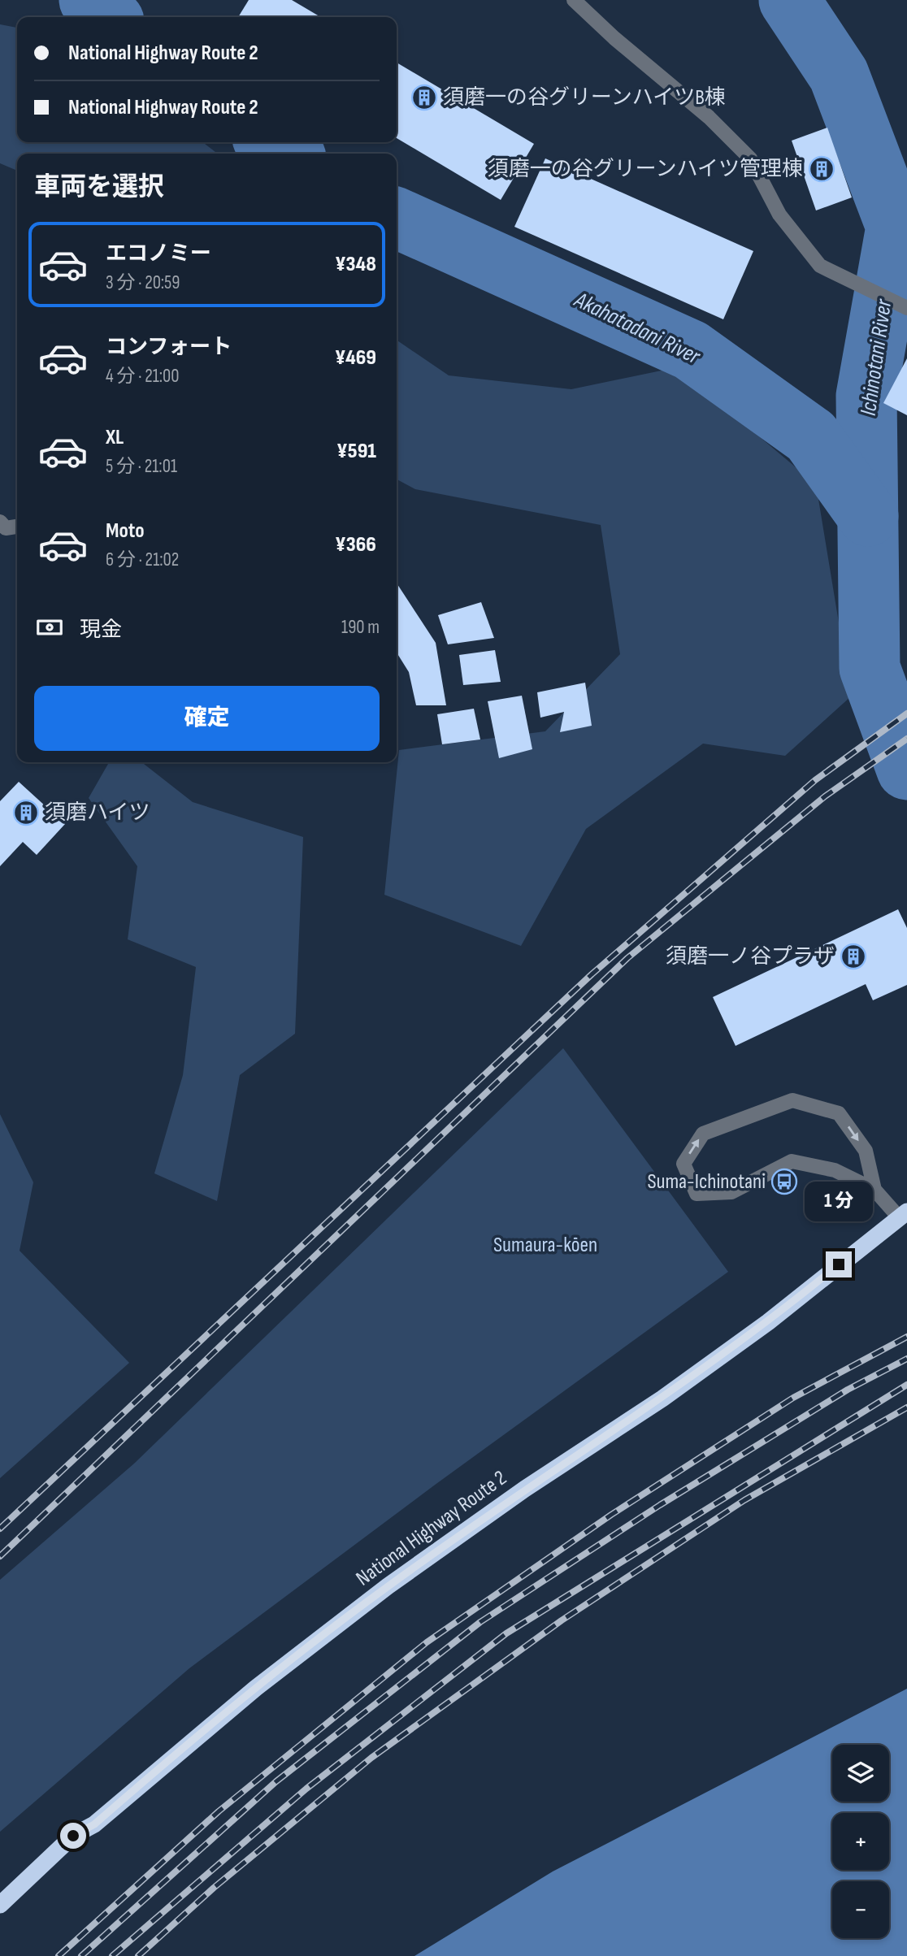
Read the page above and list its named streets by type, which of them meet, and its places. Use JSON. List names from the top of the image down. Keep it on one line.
{"streets":{"highway":["National Highway Route 2"]},"water":["Akahatadani River","Ichinotani River"],"parks":["Sumaura-kōen"],"places":{"building":["須磨一の谷グリーンハイツB棟","須磨一の谷グリーンハイツ管理棟","須磨ハイツ","須磨一ノ谷プラザ"],"bus stop":["Suma-Ichinotani"]},"page":{"banner":["National Highway Route 2","National Highway Route 2"],"heading":"車両を選択","list":[{"name":"エコノミー","note":"3 分 · 20:59","value":"¥348"},{"name":"コンフォート","note":"4 分 · 21:00","value":"¥469"},{"name":"XL","note":"5 分 · 21:01","value":"¥591"},{"name":"Moto","note":"6 分 · 21:02","value":"¥366"}],"pay":["現金","190 m"],"buttons":"確定","bubble":"1 分","map_buttons":["+","−"]}}
